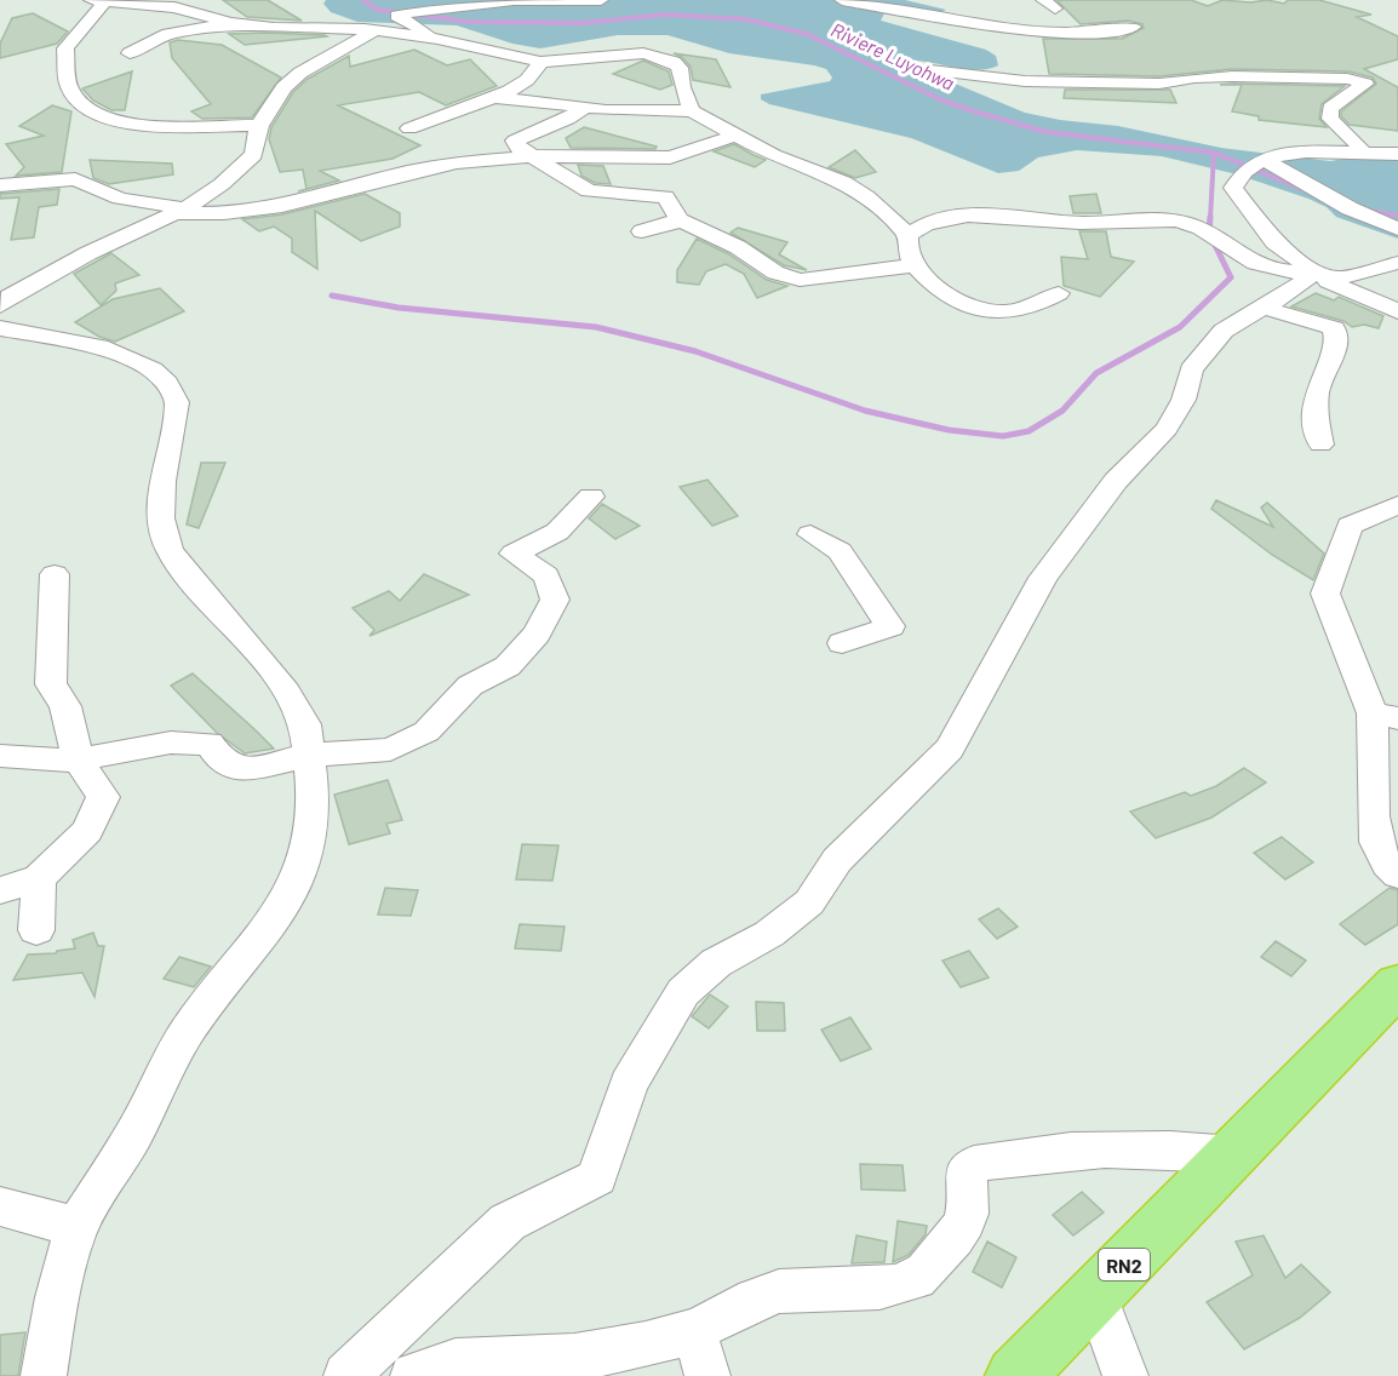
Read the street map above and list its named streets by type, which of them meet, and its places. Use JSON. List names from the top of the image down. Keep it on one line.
{"streets":{"highway":["RN2"]},"water":["Riviere Luyohwa"]}
